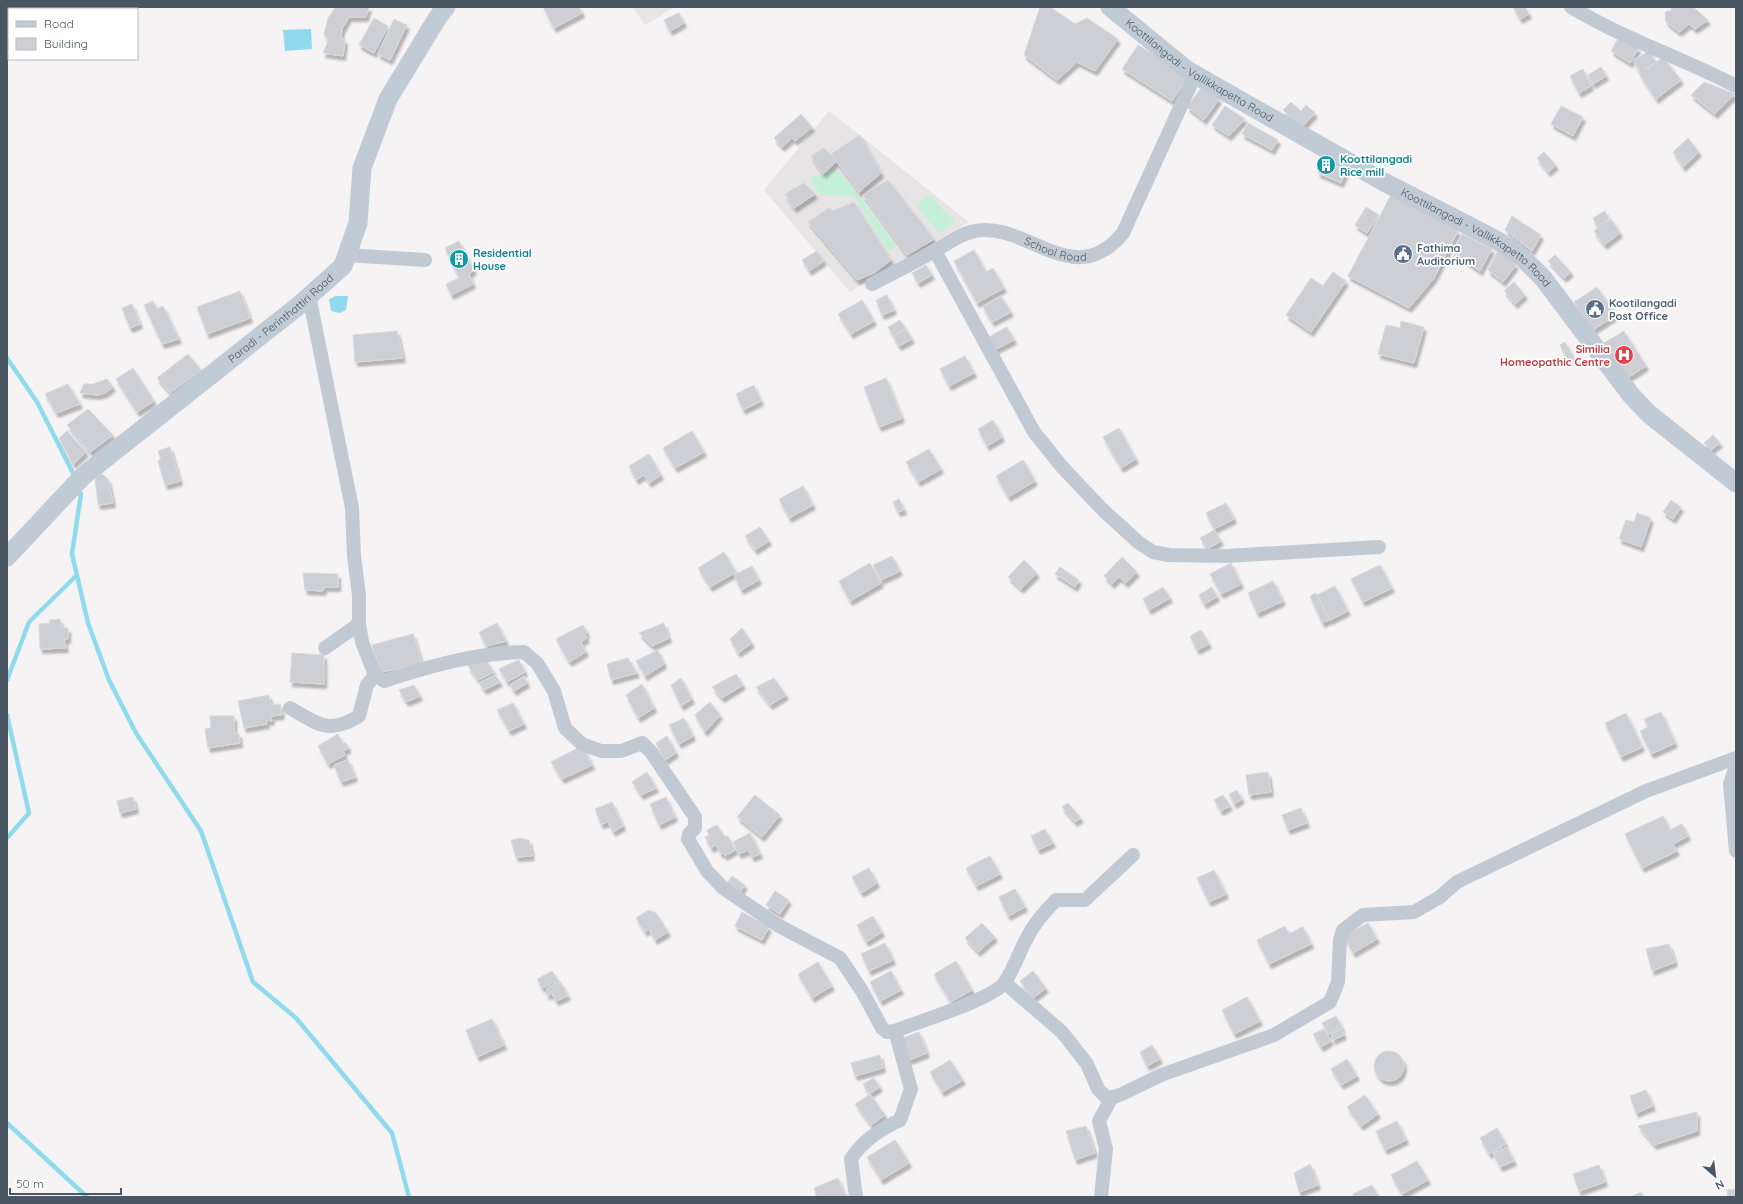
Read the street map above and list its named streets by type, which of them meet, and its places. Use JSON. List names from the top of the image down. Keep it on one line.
{"streets":{"main road":["Koottilangadi - Vallikkapetta Road","Paradi - Perinthattiri Road"],"street":["School Road"]},"crossings":[["Koottilangadi - Vallikkapetta Road","School Road"]],"places":{"building":["Koottilangadi Rice mill","Residential House"],"public building":["Fathima Auditorium","Kootilangadi Post Office"],"hospital":["Similia Homeopathic Centre"]},"legend":["Road","Building"],"scale_bar":"50 m","north":"bottom right"}
